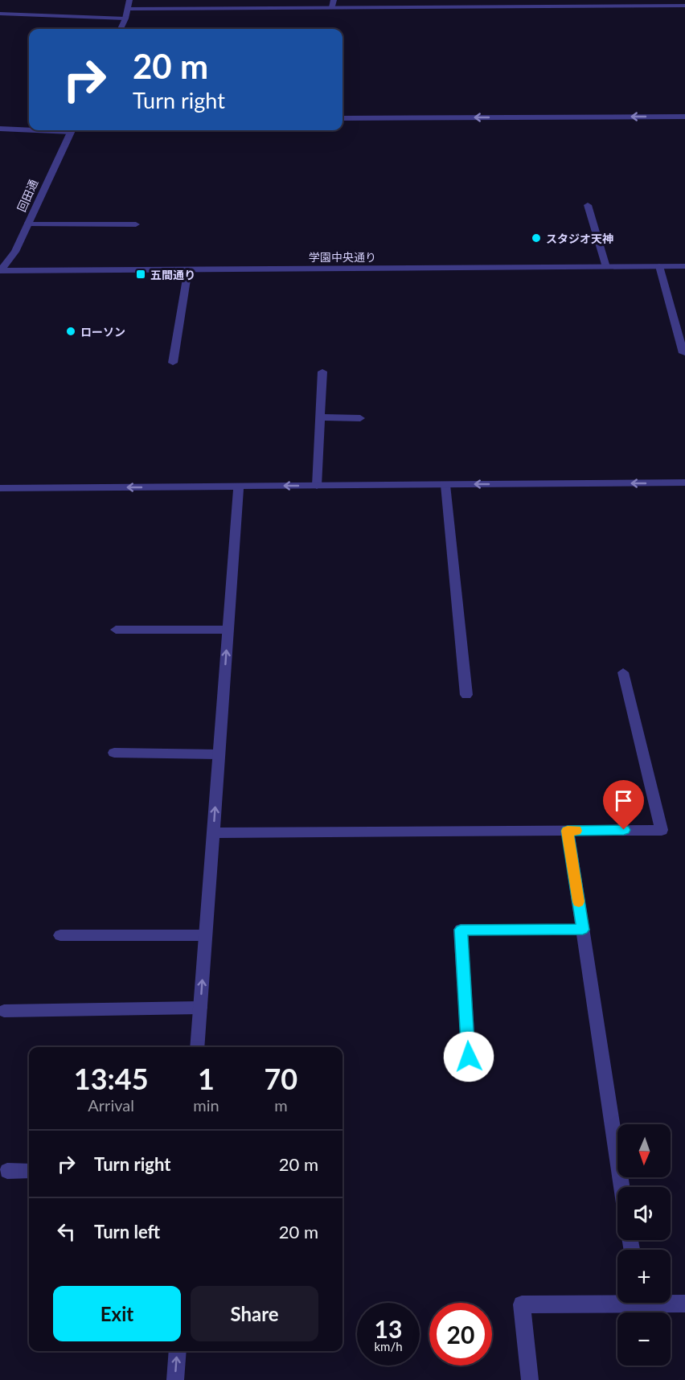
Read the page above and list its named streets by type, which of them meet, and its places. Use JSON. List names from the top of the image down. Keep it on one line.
{"streets":{"street":["回田通","学園中央通り"]},"crossings":[["回田通","学園中央通り"]],"places":{"other":["スタジオ天神","ローソン"],"transit":["五間通り"]},"north":"bottom","page":{"turn":["20 m","Turn right"],"eta":["13:45","Arrival","1","min","70","m"],"map_buttons":["+","−"],"list":[{"name":"Turn right","value":"20 m"},{"name":"Turn left","value":"20 m"}],"buttons":["Exit","Share"],"speed":"13 km/h","limit":"20"}}
